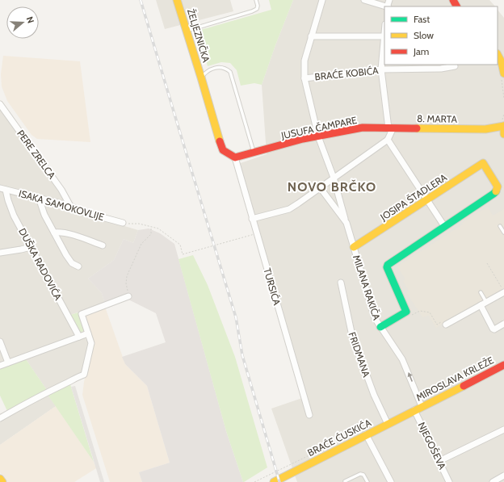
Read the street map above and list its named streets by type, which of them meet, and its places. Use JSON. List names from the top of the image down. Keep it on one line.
{"streets":{"street":["ŽELJEZNIČKA","BRAĆE KOBIĆA","8. MARTA","JUSUFA ČAMPARE","PERE ZRELCA","JOSIPA ŠTADLERA","ISAKA SAMOKOVLIJE","DUŠKA RADOVIĆA","TURSIĆA","MILANA RAKIČA","FRIDMANA","MIROSLAVA KRLEŽE","BRAĆE ĆUSKIĆA","NJEGOŠEVA"]},"crossings":[["ŽELJEZNIČKA","JUSUFA ČAMPARE"],["ŽELJEZNIČKA","TURSIĆA"],["8. MARTA","JUSUFA ČAMPARE"],["JUSUFA ČAMPARE","TURSIĆA"],["PERE ZRELCA","ISAKA SAMOKOVLIJE"],["JOSIPA ŠTADLERA","MILANA RAKIČA"],["ISAKA SAMOKOVLIJE","DUŠKA RADOVIĆA"],["MILANA RAKIČA","MIROSLAVA KRLEŽE"],["FRIDMANA","BRAĆE ĆUSKIĆA"],["MIROSLAVA KRLEŽE","BRAĆE ĆUSKIĆA"],["MIROSLAVA KRLEŽE","NJEGOŠEVA"],["BRAĆE ĆUSKIĆA","NJEGOŠEVA"]],"one_way":["MILANA RAKIČA"],"districts":["NOVO BRČKO"],"legend":["Fast","Slow","Jam"],"north":"right"}
